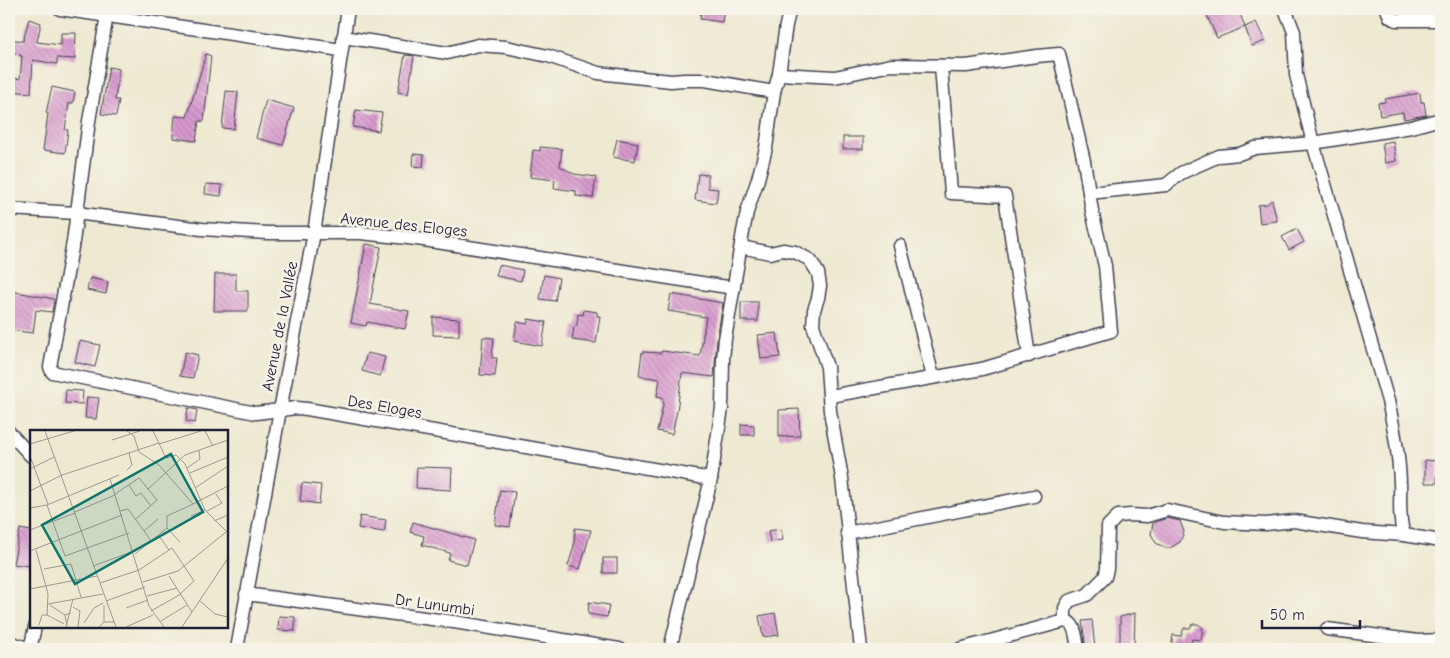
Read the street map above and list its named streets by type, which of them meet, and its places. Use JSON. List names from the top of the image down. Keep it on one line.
{"streets":{"street":["Avenue des Eloges","Avenue de la Vallée","Des Eloges","Dr Lunumbi"]},"crossings":[["Avenue des Eloges","Avenue de la Vallée"],["Avenue des Eloges","Des Eloges"],["Avenue de la Vallée","Des Eloges"],["Avenue de la Vallée","Dr Lunumbi"]],"scale_bar":"50 m"}
